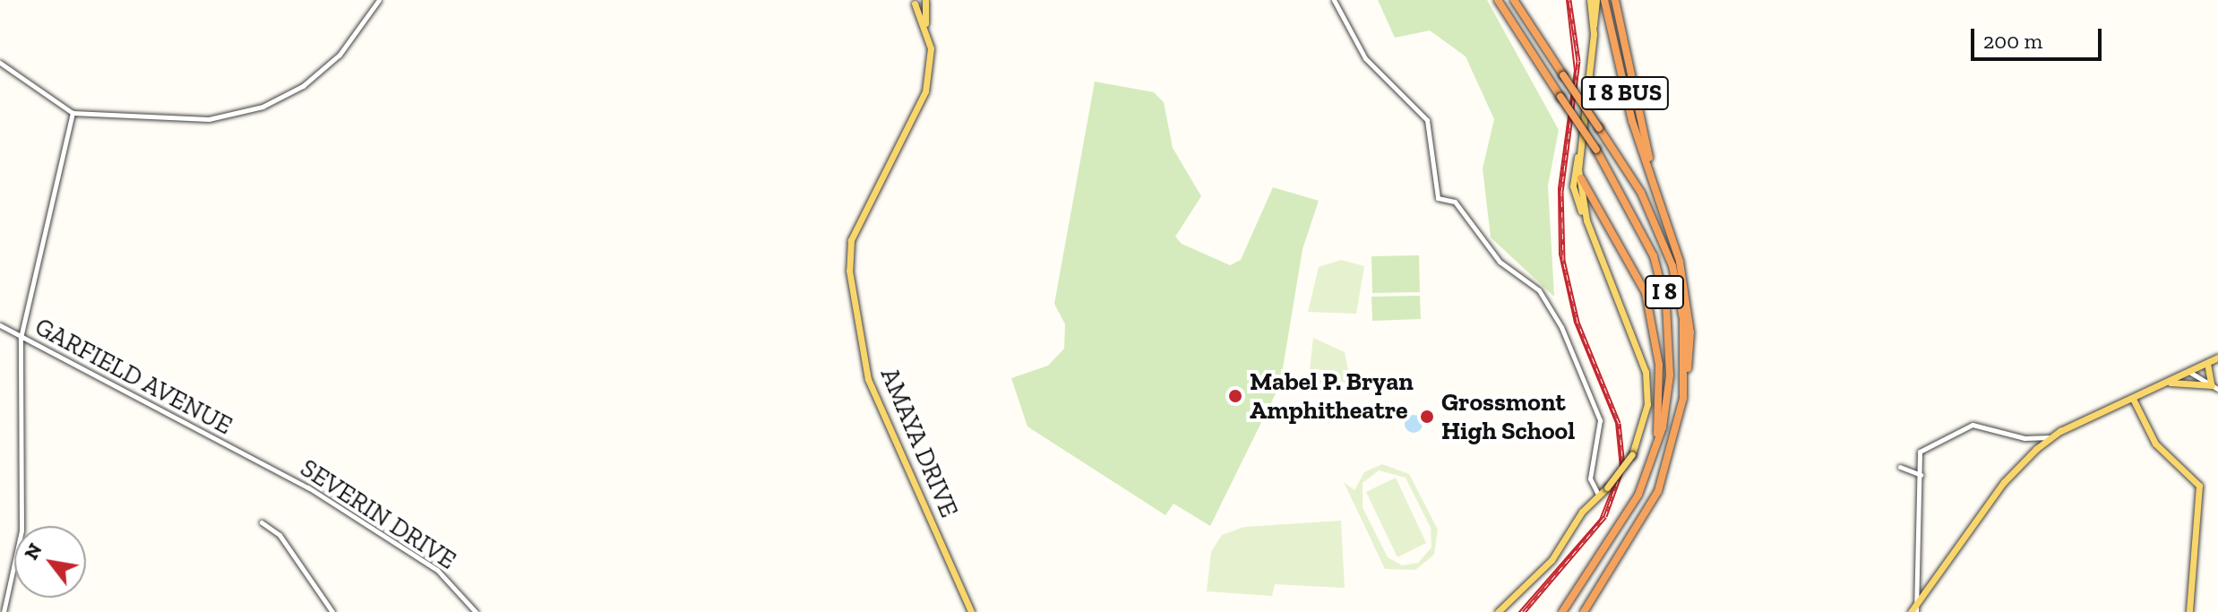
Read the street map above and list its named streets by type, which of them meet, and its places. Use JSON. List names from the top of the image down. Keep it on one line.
{"streets":{"highway":["I 8 BUS","I 8"],"main road":["AMAYA DRIVE"],"street":["GARFIELD AVENUE","SEVERIN DRIVE"]},"crossings":[["I 8 BUS","I 8"],["GARFIELD AVENUE","SEVERIN DRIVE"]],"places":["Mabel P. Bryan Amphitheatre","Grossmont High School"],"scale_bar":"200 m","north":"top left"}
